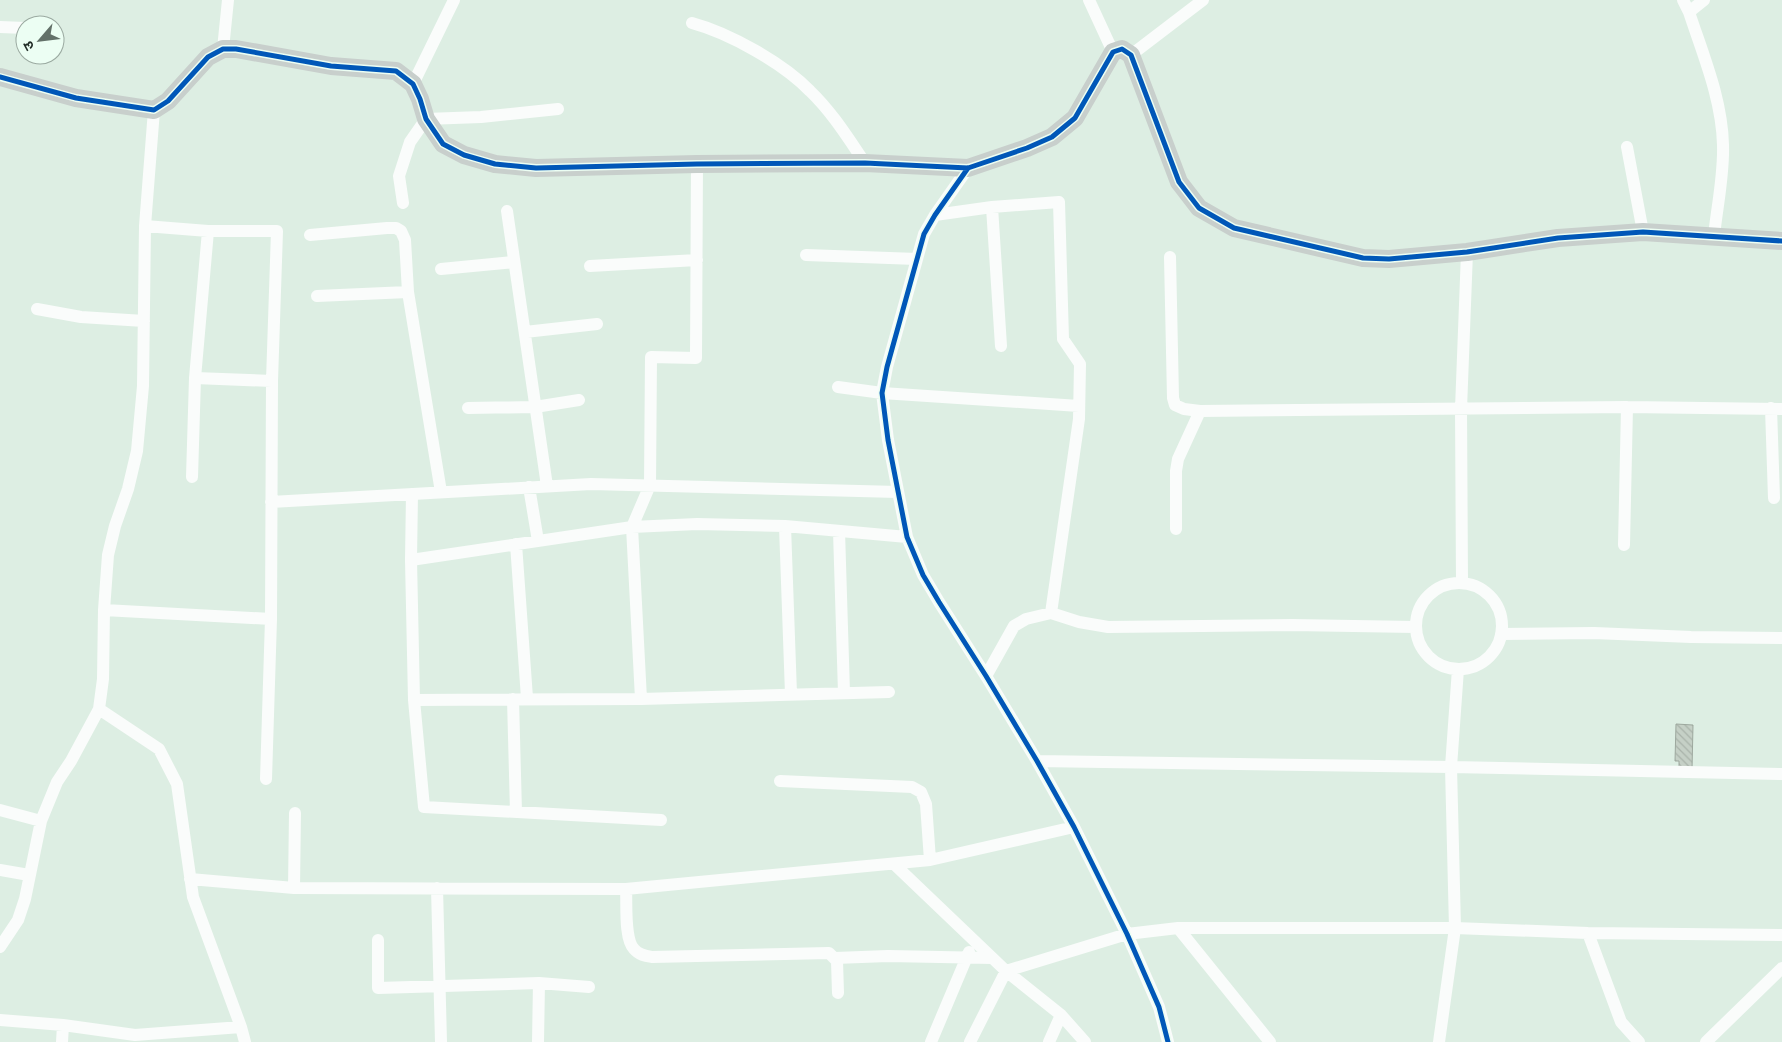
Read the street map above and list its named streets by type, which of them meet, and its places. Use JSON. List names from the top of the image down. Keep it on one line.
{"north":"bottom left"}
